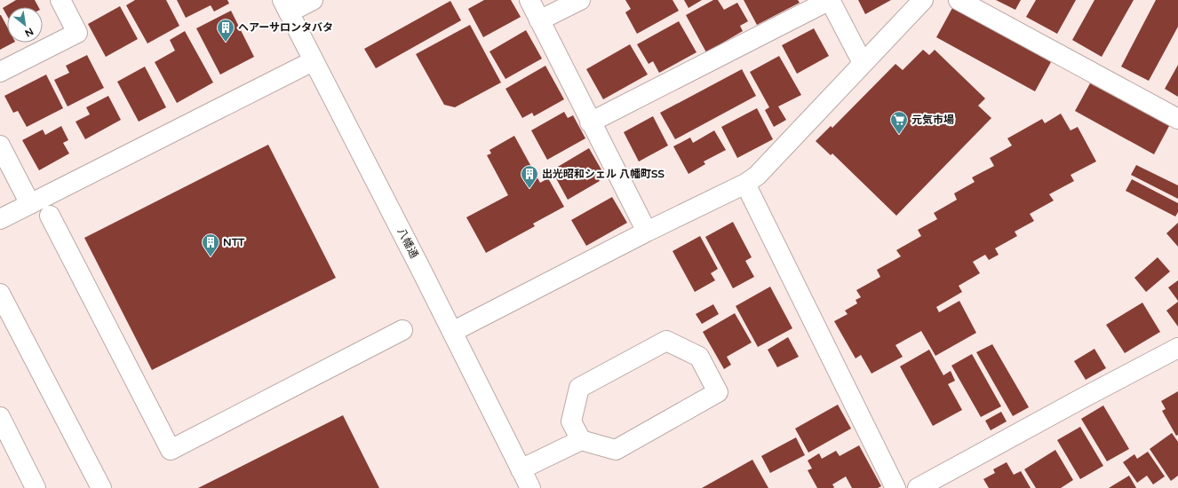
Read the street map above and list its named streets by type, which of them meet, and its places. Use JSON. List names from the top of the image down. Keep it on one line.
{"streets":{"street":["八幡通"]},"places":{"building":["ヘアーサロンタバタ","出光昭和シェル 八幡町SS","NTT"],"supermarket":["元気市場"]},"north":"bottom right"}
